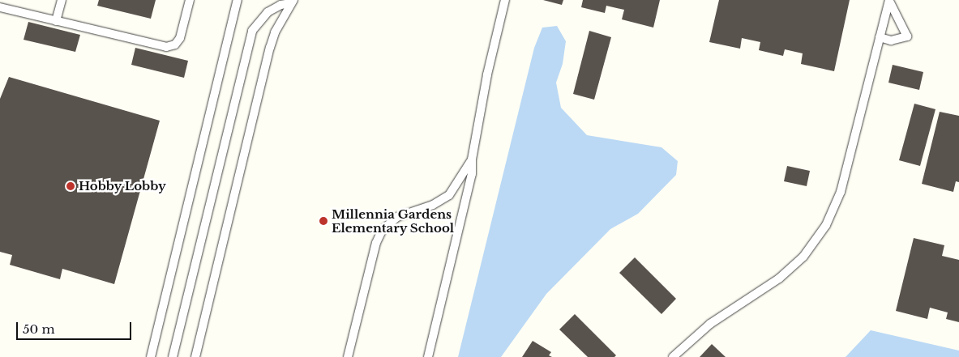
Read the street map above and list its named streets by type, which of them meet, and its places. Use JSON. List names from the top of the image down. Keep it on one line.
{"places":["Hobby Lobby","Millennia Gardens Elementary School"],"scale_bar":"50 m"}
